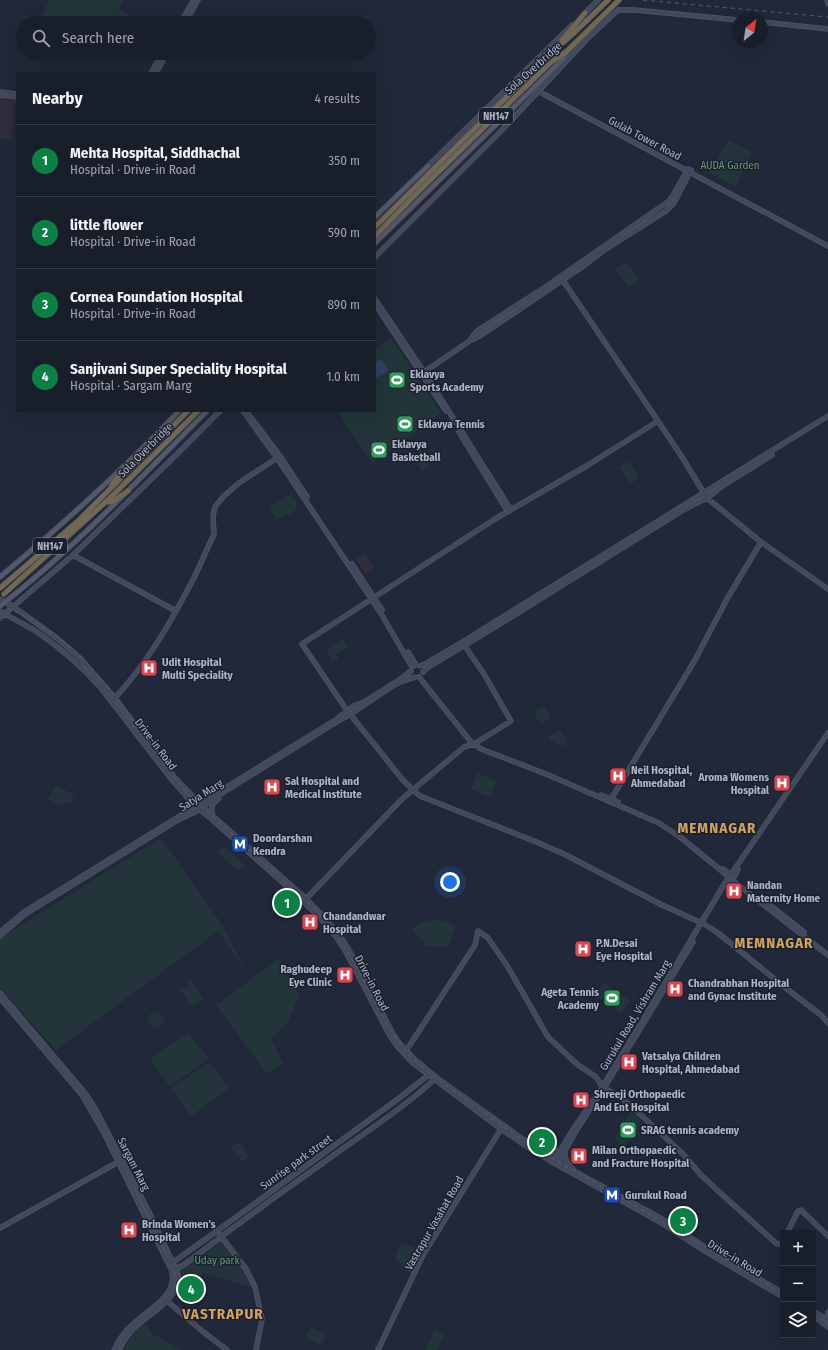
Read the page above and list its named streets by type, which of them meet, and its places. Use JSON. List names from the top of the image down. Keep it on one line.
{"streets":{"highway":["Sola Overbridge","NH147"],"street":["Gulab Tower Road","Drive-in Road","Satya Marg","Gurukul Road, Vishram Marg","Sunrise park street","Sargam Marg","Vastrapur Vasahat Road"]},"crossings":[["Sola Overbridge","NH147"],["Drive-in Road","Satya Marg"],["Drive-in Road","Gurukul Road, Vishram Marg"],["Drive-in Road","Sunrise park street"],["Drive-in Road","Vastrapur Vasahat Road"],["Sunrise park street","Sargam Marg"]],"districts":["MEMNAGAR","MEMNAGAR","VASTRAPUR"],"parks":["AUDA Garden","Uday park"],"places":{"sports":["Eklavya Sports Academy","Eklavya Tennis","Eklavya Basketball","Ageta Tennis Academy","SRAG tennis academy"],"hospital":["Udit Hospital Multi Speciality","Neil Hospital, Ahmedabad","Aroma Womens Hospital","Sal Hospital and Medical Institute","Nandan Maternity Home","Chandandwar Hospital","P.N.Desai Eye Hospital","Raghudeep Eye Clinic","Chandrabhan Hospital and Gynac Institute","Vatsalya Children Hospital, Ahmedabad","Shreeji Orthopaedic And Ent Hospital","Milan Orthopaedic and Fracture Hospital","Brinda Women's Hospital"],"metro station":["Doordarshan Kendra","Gurukul Road"]},"north":"top right","page":{"search":"Search here","heading":["Nearby","4 results"],"list":[{"mark":"1","name":"Mehta Hospital, Siddhachal","note":"Hospital · Drive-in Road","value":"350 m"},{"mark":"2","name":"little flower","note":"Hospital · Drive-in Road","value":"590 m"},{"mark":"3","name":"Cornea Foundation Hospital","note":"Hospital · Drive-in Road","value":"890 m"},{"mark":"4","name":"Sanjivani Super Speciality Hospital","note":"Hospital · Sargam Marg","value":"1.0 km"}],"pins":["1","2","3","4"],"map_buttons":["+","−"]}}
